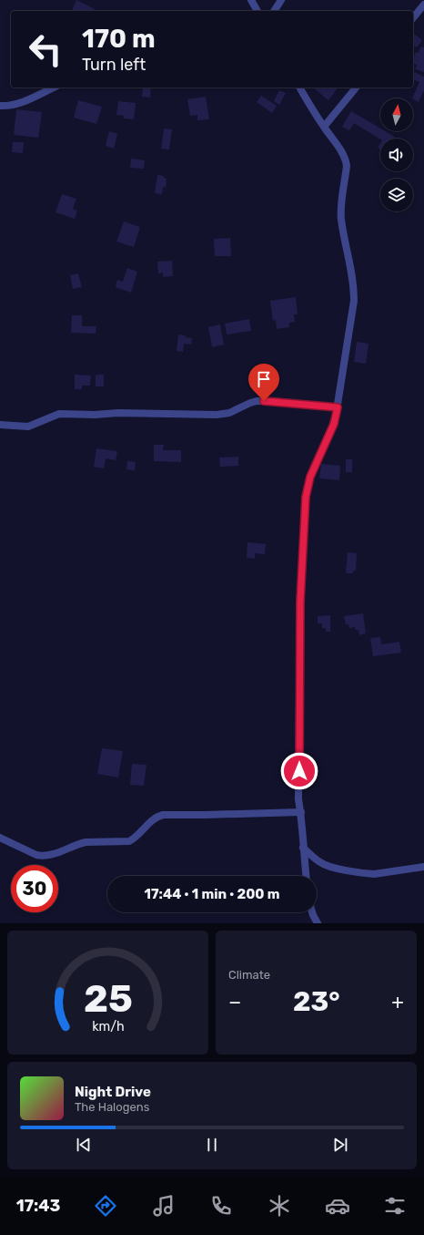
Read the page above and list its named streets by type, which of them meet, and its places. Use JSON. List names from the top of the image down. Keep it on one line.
{"north":"top","page":{"turn":["170 m","Turn left"],"limit":"30","trip":"17:44 · 1 min · 200 m","tile":"Climate","heat":["−","23°","+"],"song":["Night Drive","The Halogens"],"tabs":"17:43","gauge":["25","km/h"]}}
